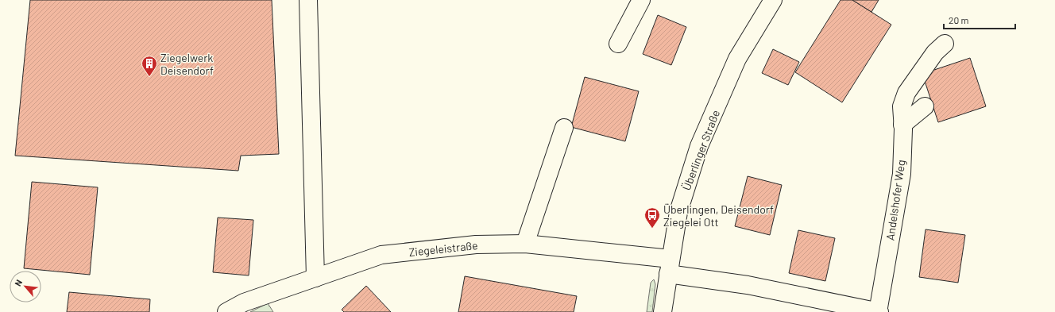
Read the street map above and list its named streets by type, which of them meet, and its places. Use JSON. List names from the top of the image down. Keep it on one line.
{"streets":{"street":["Überlinger Straße","Andelshofer Weg","Ziegeleistraße"]},"crossings":[["Überlinger Straße","Andelshofer Weg"],["Überlinger Straße","Ziegeleistraße"],["Andelshofer Weg","Ziegeleistraße"]],"places":{"building":["Ziegelwerk Deisendorf"],"bus stop":["Überlingen, Deisendorf Ziegelei Ott"]},"scale_bar":"20 m","north":"top left"}
